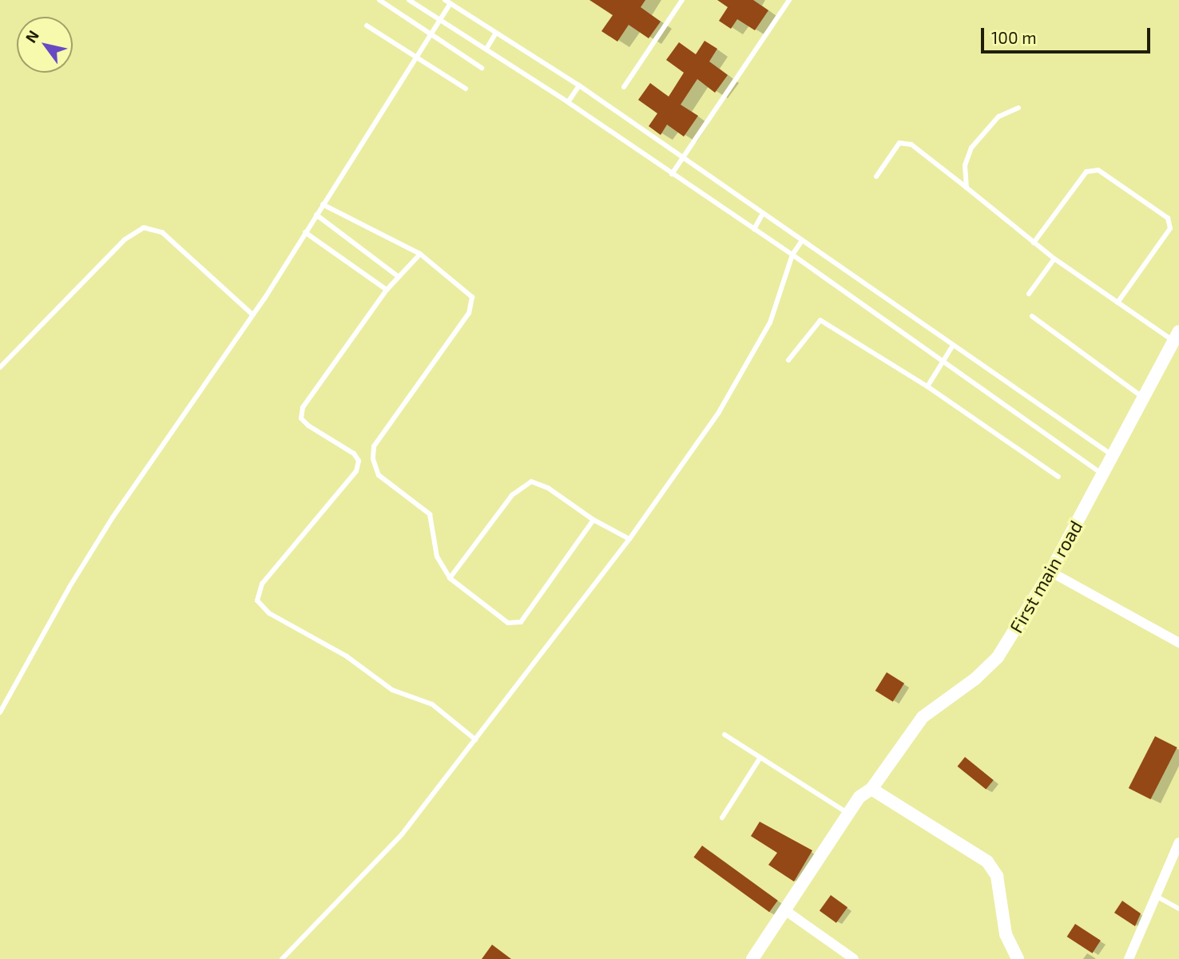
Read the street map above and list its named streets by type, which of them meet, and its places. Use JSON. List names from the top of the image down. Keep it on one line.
{"streets":{"street":["First main road"]},"scale_bar":"100 m","north":"top left"}
